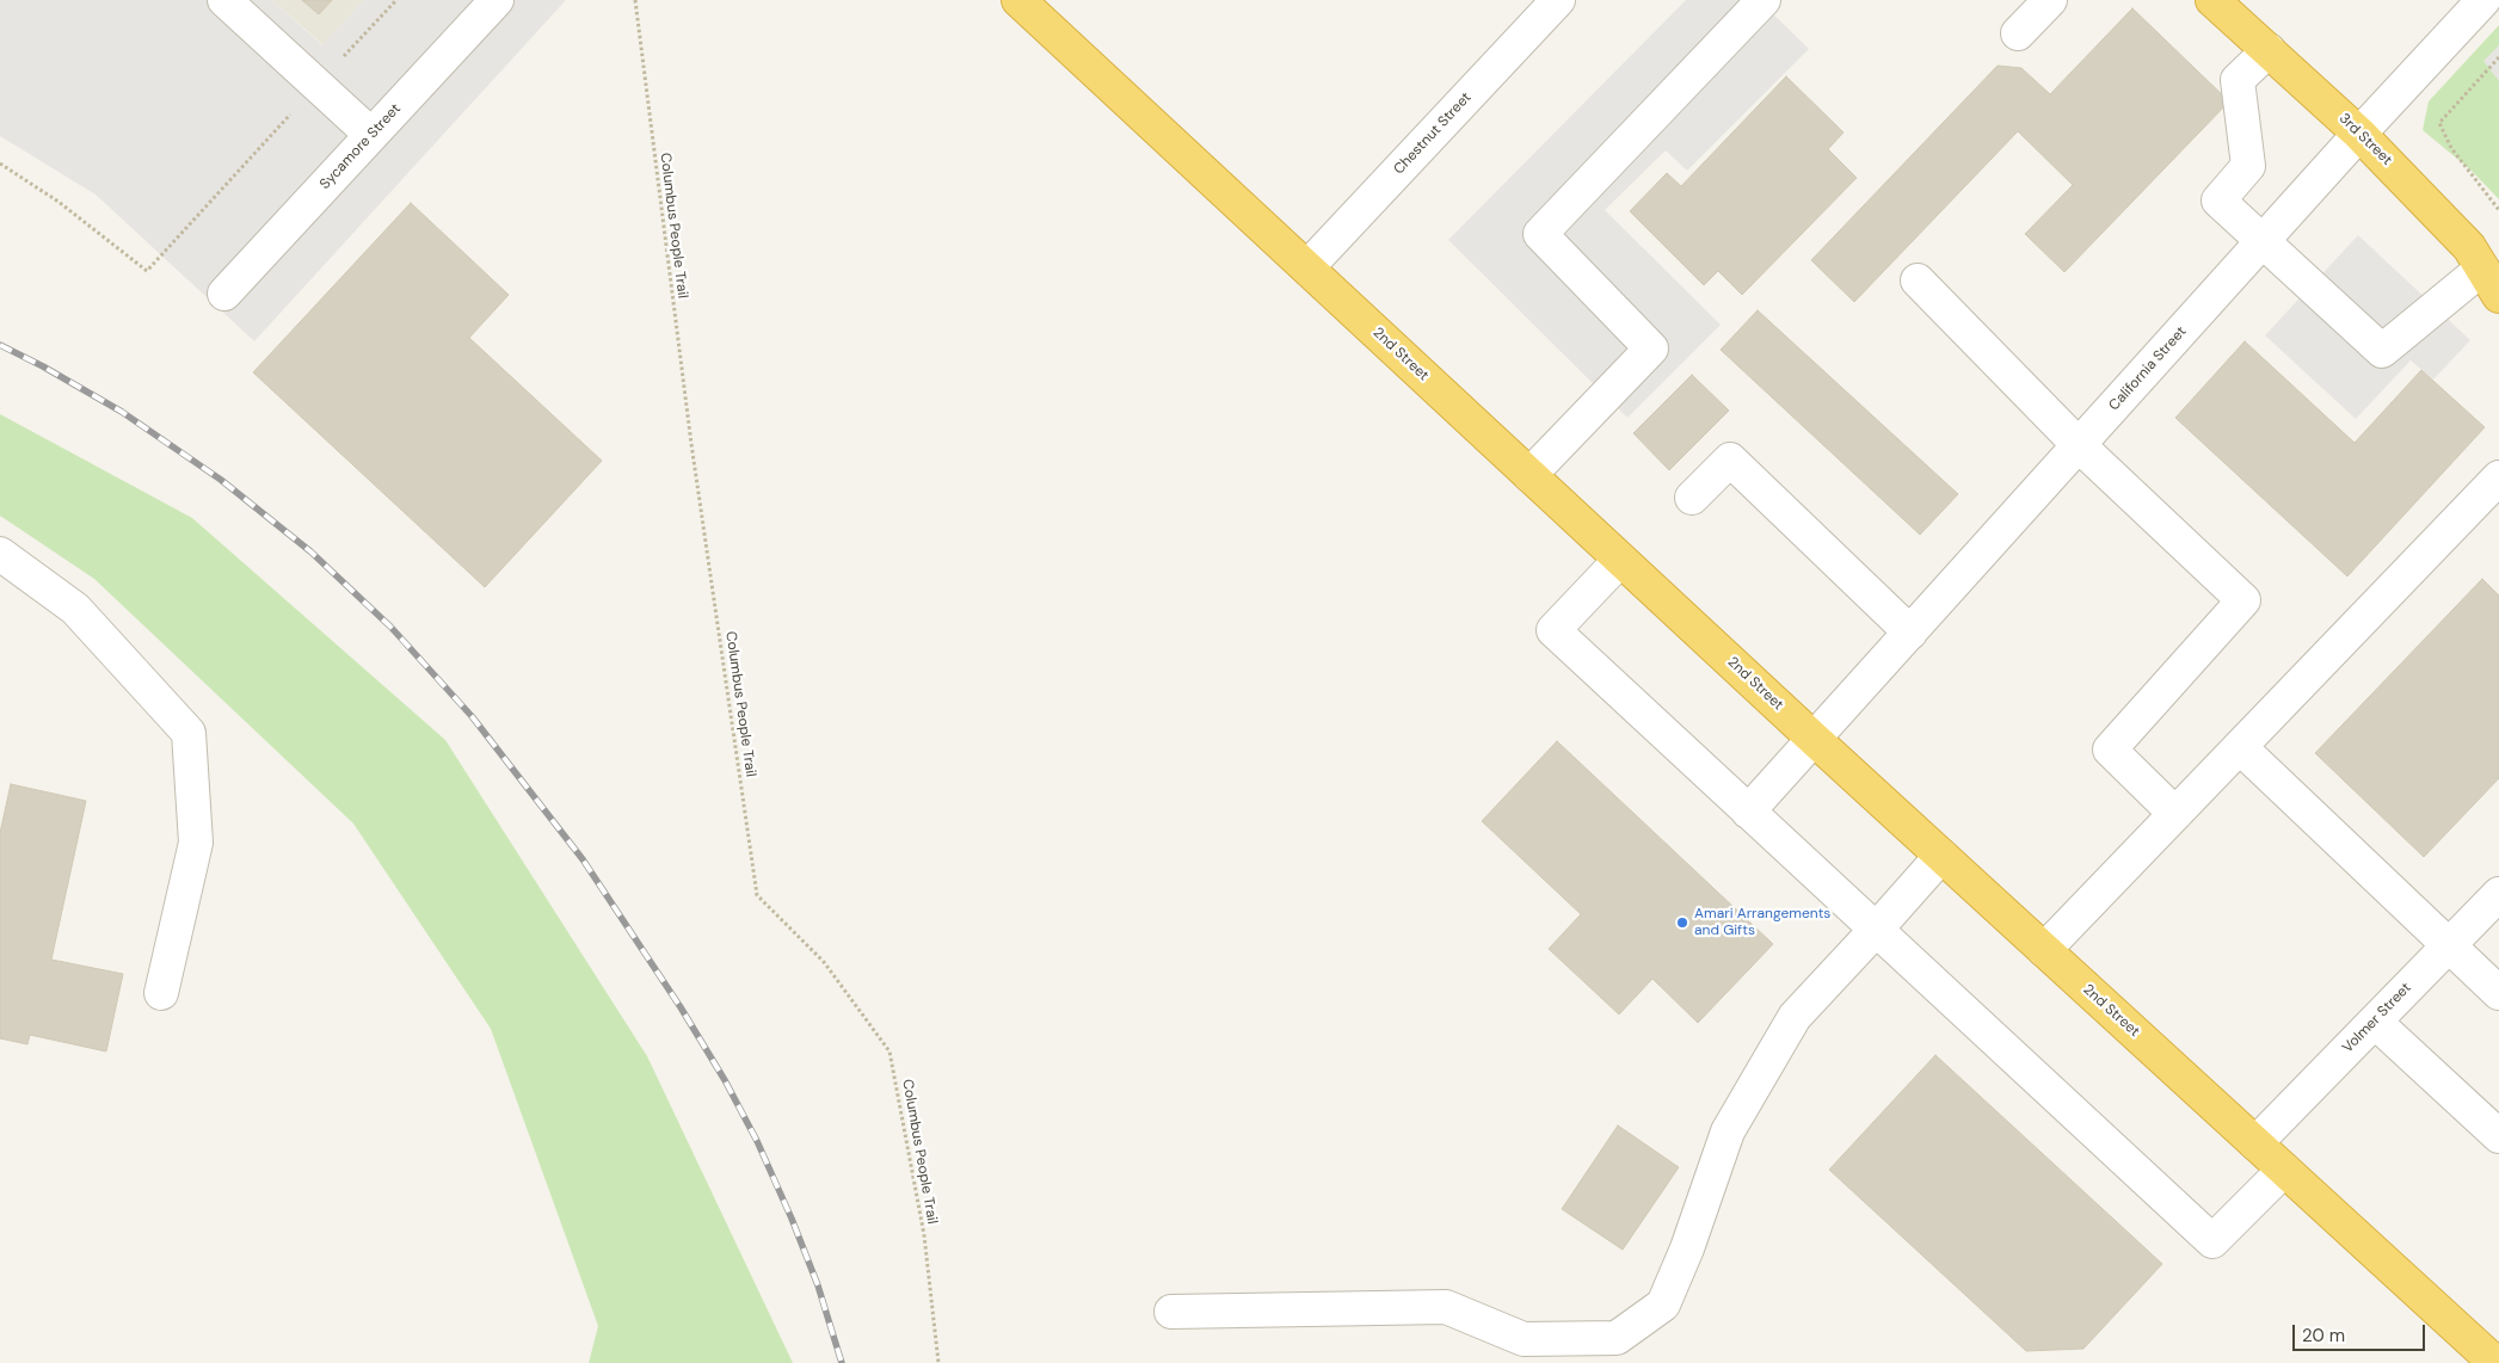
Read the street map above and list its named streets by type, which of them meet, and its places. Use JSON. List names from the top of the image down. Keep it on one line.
{"streets":{"highway":["3rd Street","2nd Street"],"street":["Chestnut Street","Sycamore Street","California Street","Volmer Street"],"path":["Columbus People Trail"]},"crossings":[["Chestnut Street","2nd Street"],["3rd Street","California Street"],["2nd Street","California Street"],["2nd Street","Volmer Street"]],"places":["Amari Arrangements and Gifts"],"scale_bar":"20 m"}
